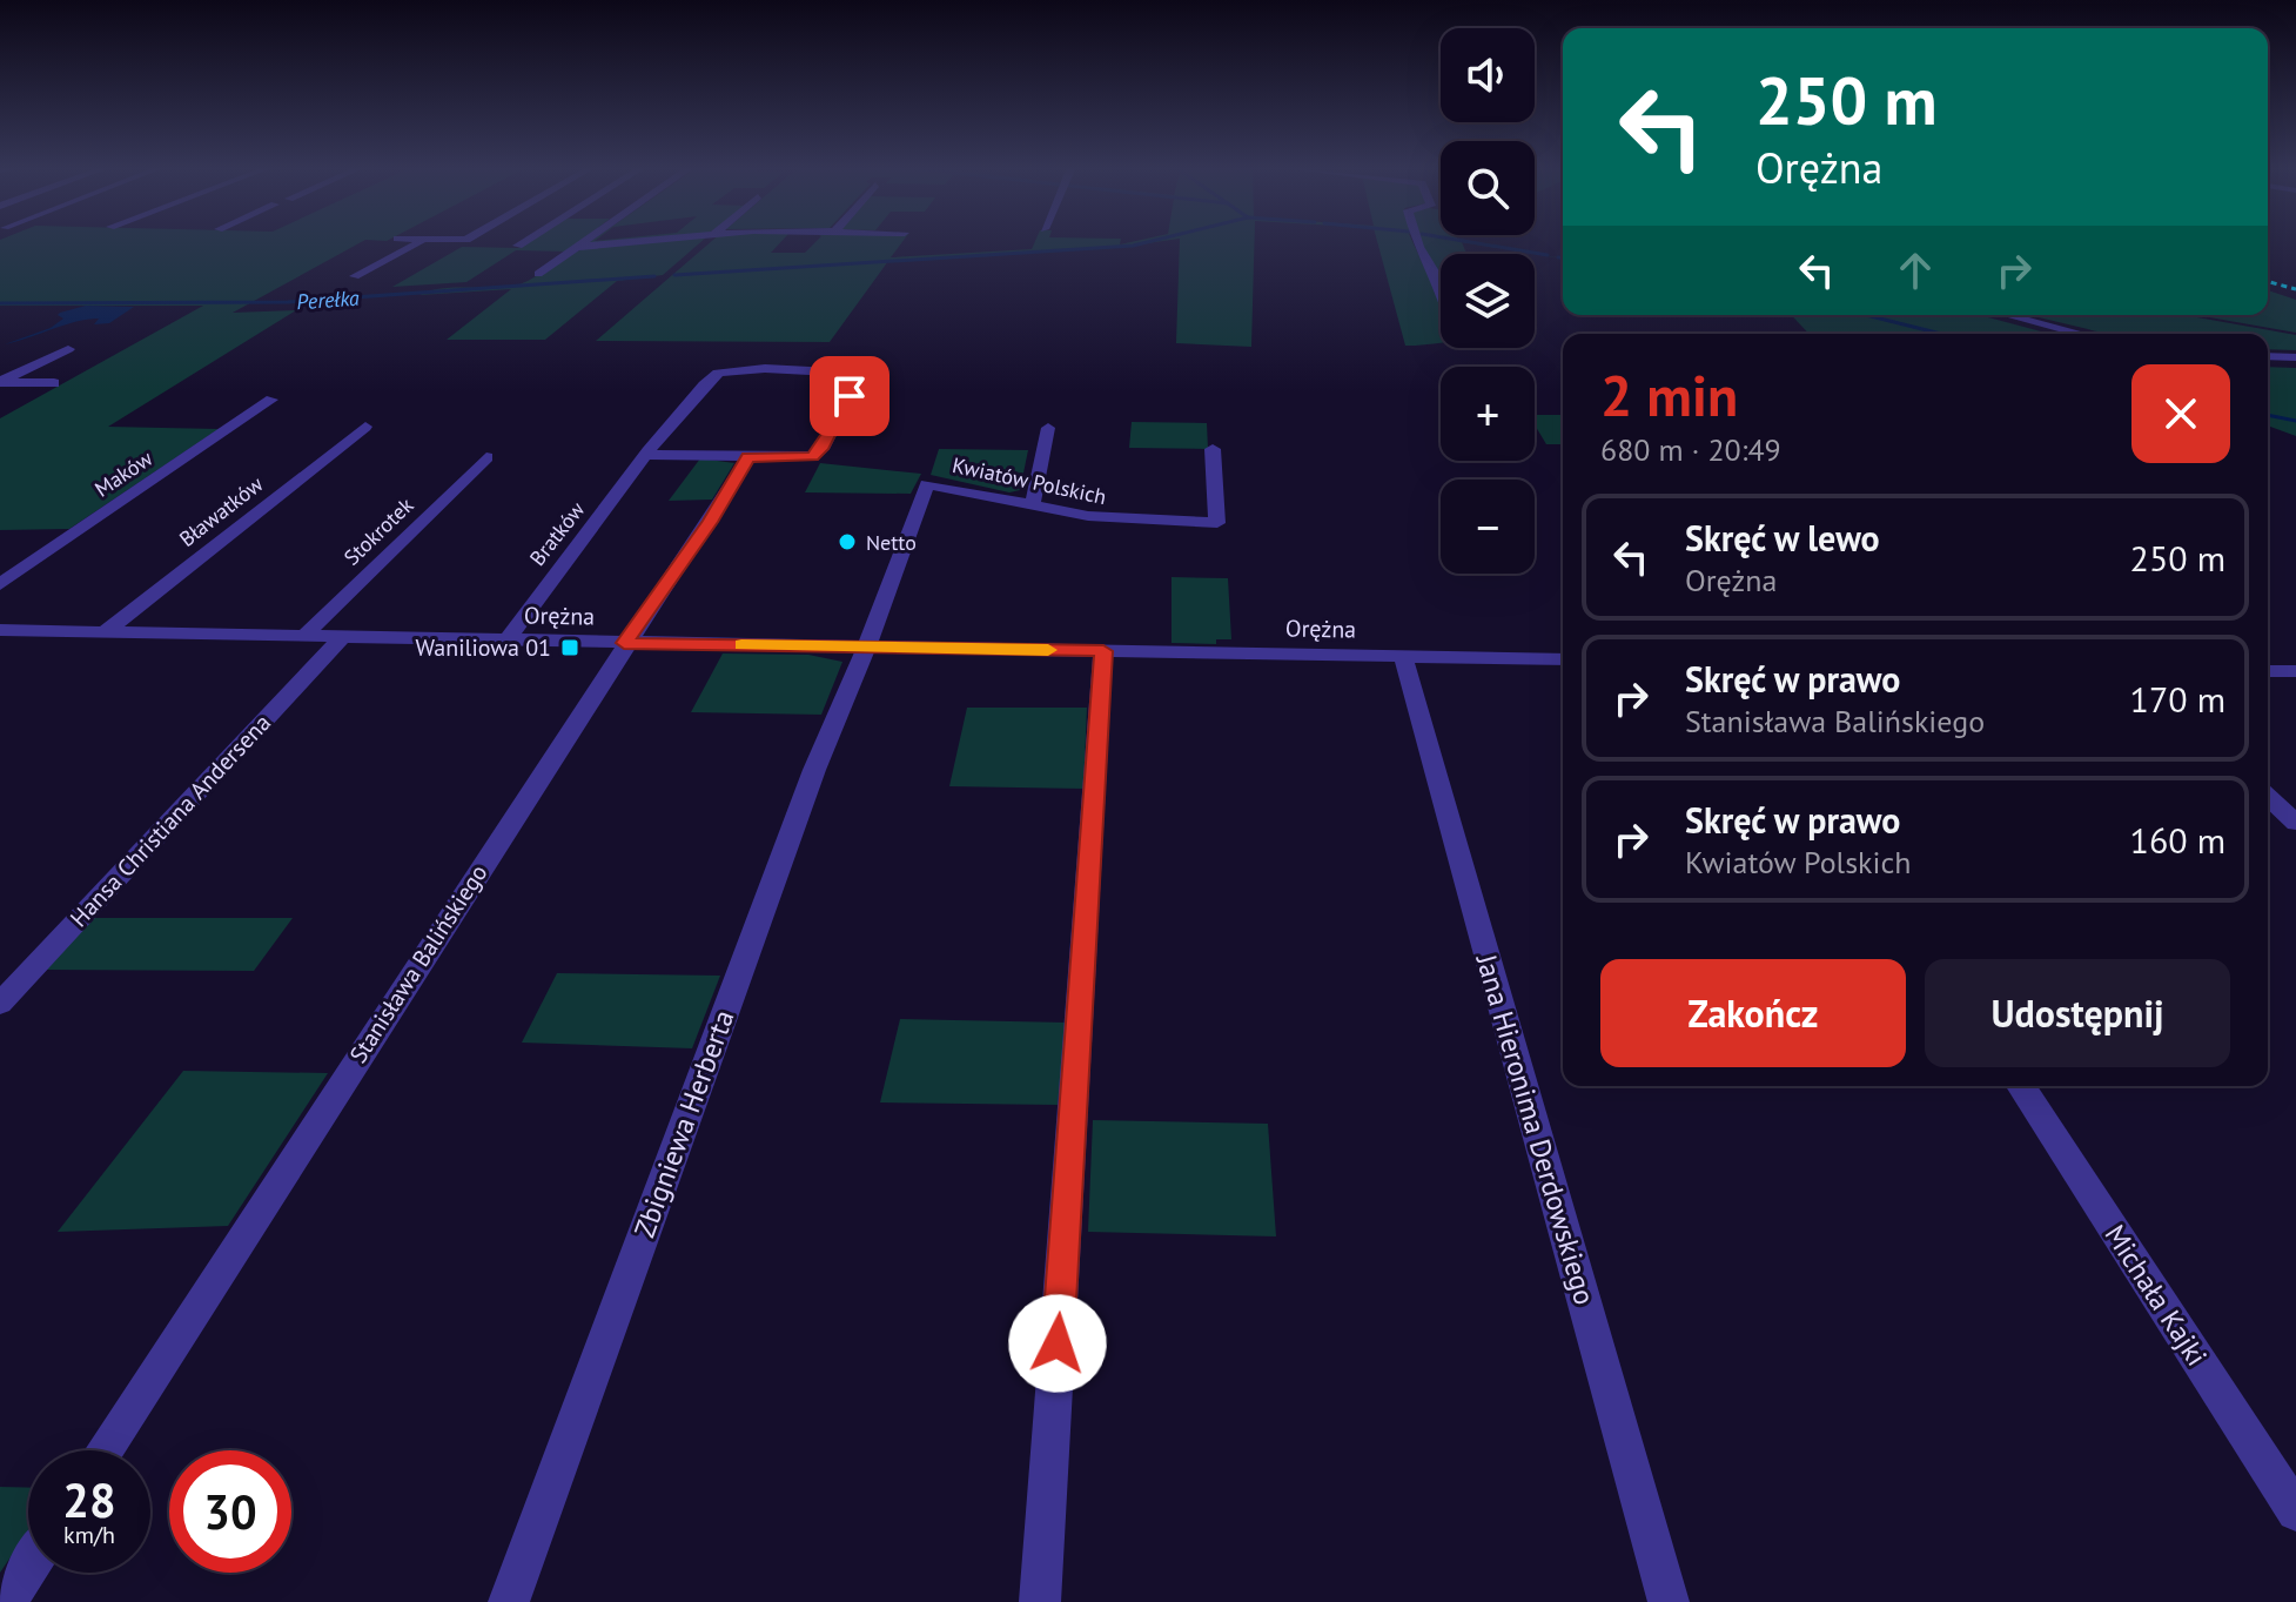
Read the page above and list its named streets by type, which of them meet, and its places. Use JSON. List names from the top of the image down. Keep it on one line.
{"streets":{"street":["Maków","Kwiatów Polskich","Bławatków","Stokrotek","Bratków","Orężna","Hansa Christiana Andersena","Stanisława Balińskiego","Zbigniewa Herberta","Jana Hieronima Derdowskiego","Michała Kajki"]},"crossings":[["Kwiatów Polskich","Zbigniewa Herberta"],["Bławatków","Orężna"],["Stokrotek","Orężna"],["Bratków","Orężna"],["Bratków","Stanisława Balińskiego"],["Orężna","Hansa Christiana Andersena"],["Orężna","Stanisława Balińskiego"],["Orężna","Zbigniewa Herberta"],["Orężna","Jana Hieronima Derdowskiego"]],"water":["Perełka"],"places":{"other":["Netto"],"transit":["Waniliowa 01"]},"page":{"map_buttons":["+","−"],"turn":["250 m","Orężna"],"heading":["2 min","680 m · 20:49"],"list":[{"name":"Skręć w lewo","note":"Orężna","value":"250 m"},{"name":"Skręć w prawo","note":"Stanisława Balińskiego","value":"170 m"},{"name":"Skręć w prawo","note":"Kwiatów Polskich","value":"160 m"}],"buttons":["Zakończ","Udostępnij"],"speed":"28 km/h","limit":"30"}}
